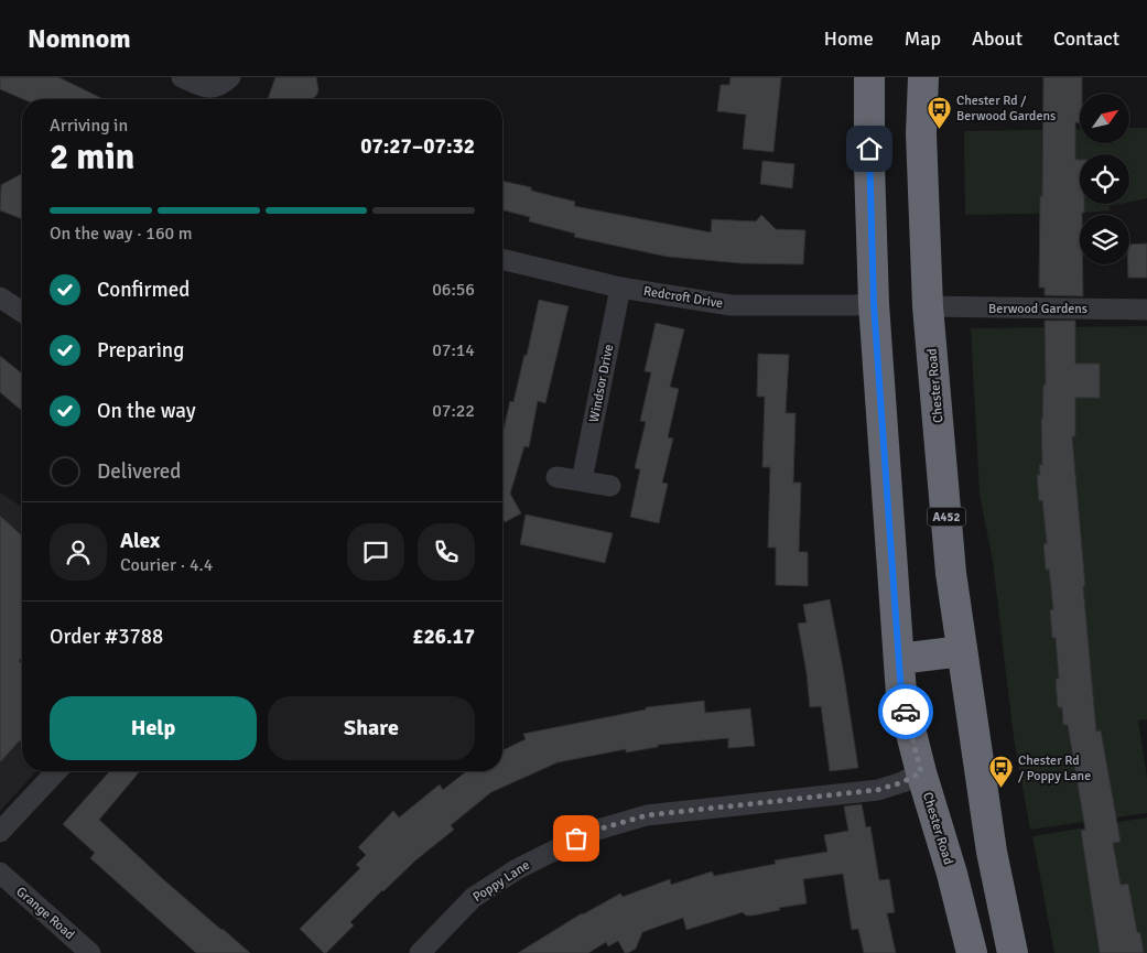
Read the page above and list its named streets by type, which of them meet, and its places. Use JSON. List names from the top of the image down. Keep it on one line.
{"streets":{"highway":["Chester Road","A452"],"street":["Redcroft Drive","Berwood Gardens","Windsor Drive","Poppy Lane","Grange Road"]},"crossings":[["Redcroft Drive","Windsor Drive"],["Redcroft Drive","Chester Road"],["Berwood Gardens","Chester Road"],["Chester Road","Poppy Lane"]],"places":{"bus stop":["Chester Rd / Berwood Gardens","Chester Rd / Poppy Lane"]},"north":"top right","page":{"header":"Nomnom","nav":["Home","Map","About","Contact"],"heading":["2 min","Arriving in","07:27–07:32"],"panel":["Alex","Courier · 4.4","Order #3788","£26.17"],"bar":"On the way · 160 m","list":[["Confirmed","06:56"],["Preparing","07:14"],["On the way","07:22"],"Delivered"],"buttons":["Help","Share"]}}
